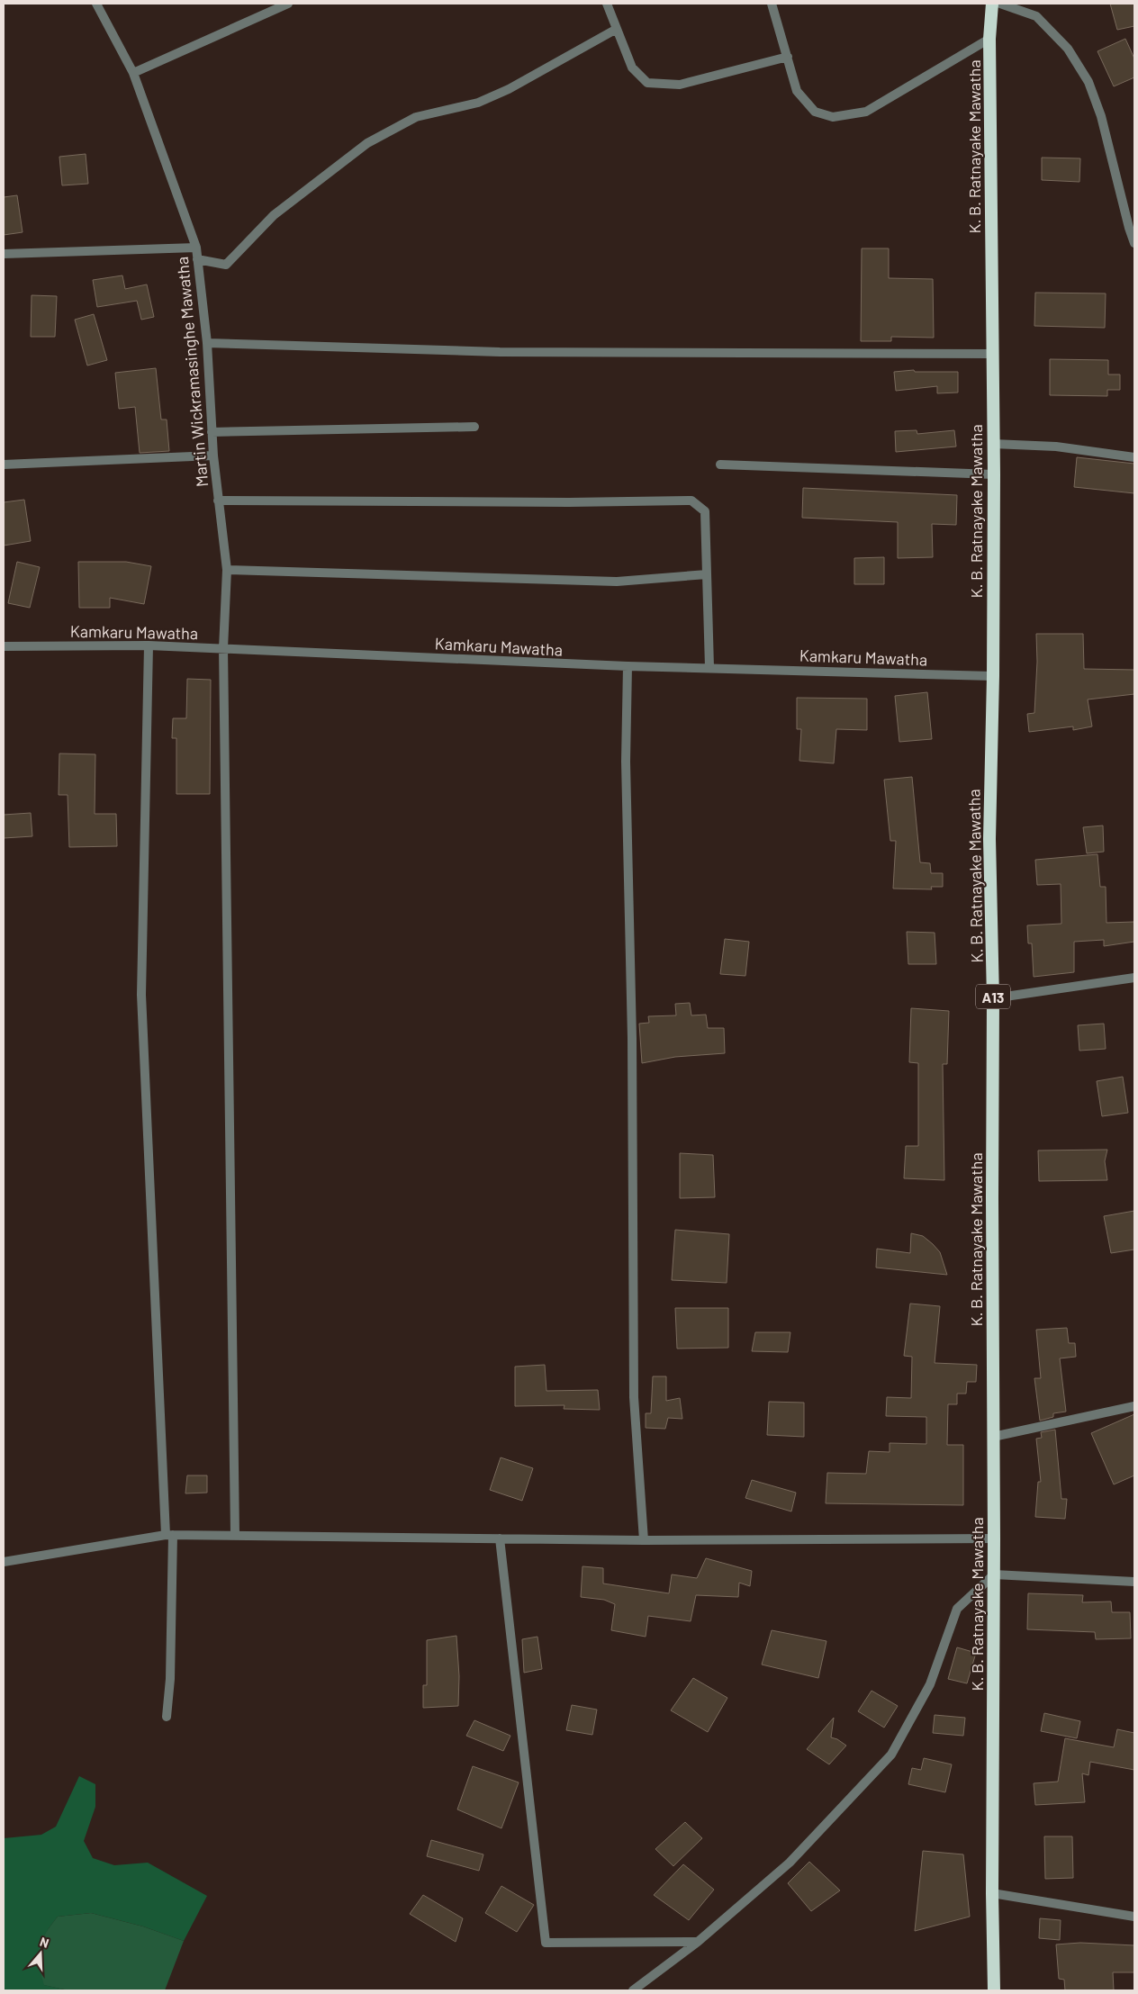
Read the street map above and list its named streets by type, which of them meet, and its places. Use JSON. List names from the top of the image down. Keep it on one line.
{"streets":{"highway":["K. B. Ratnayake Mawatha","A13"],"street":["Martin Wickramasinghe Mawatha","Kamkaru Mawatha"]},"crossings":[["K. B. Ratnayake Mawatha","Kamkaru Mawatha"],["Martin Wickramasinghe Mawatha","Kamkaru Mawatha"]],"north":"top"}
